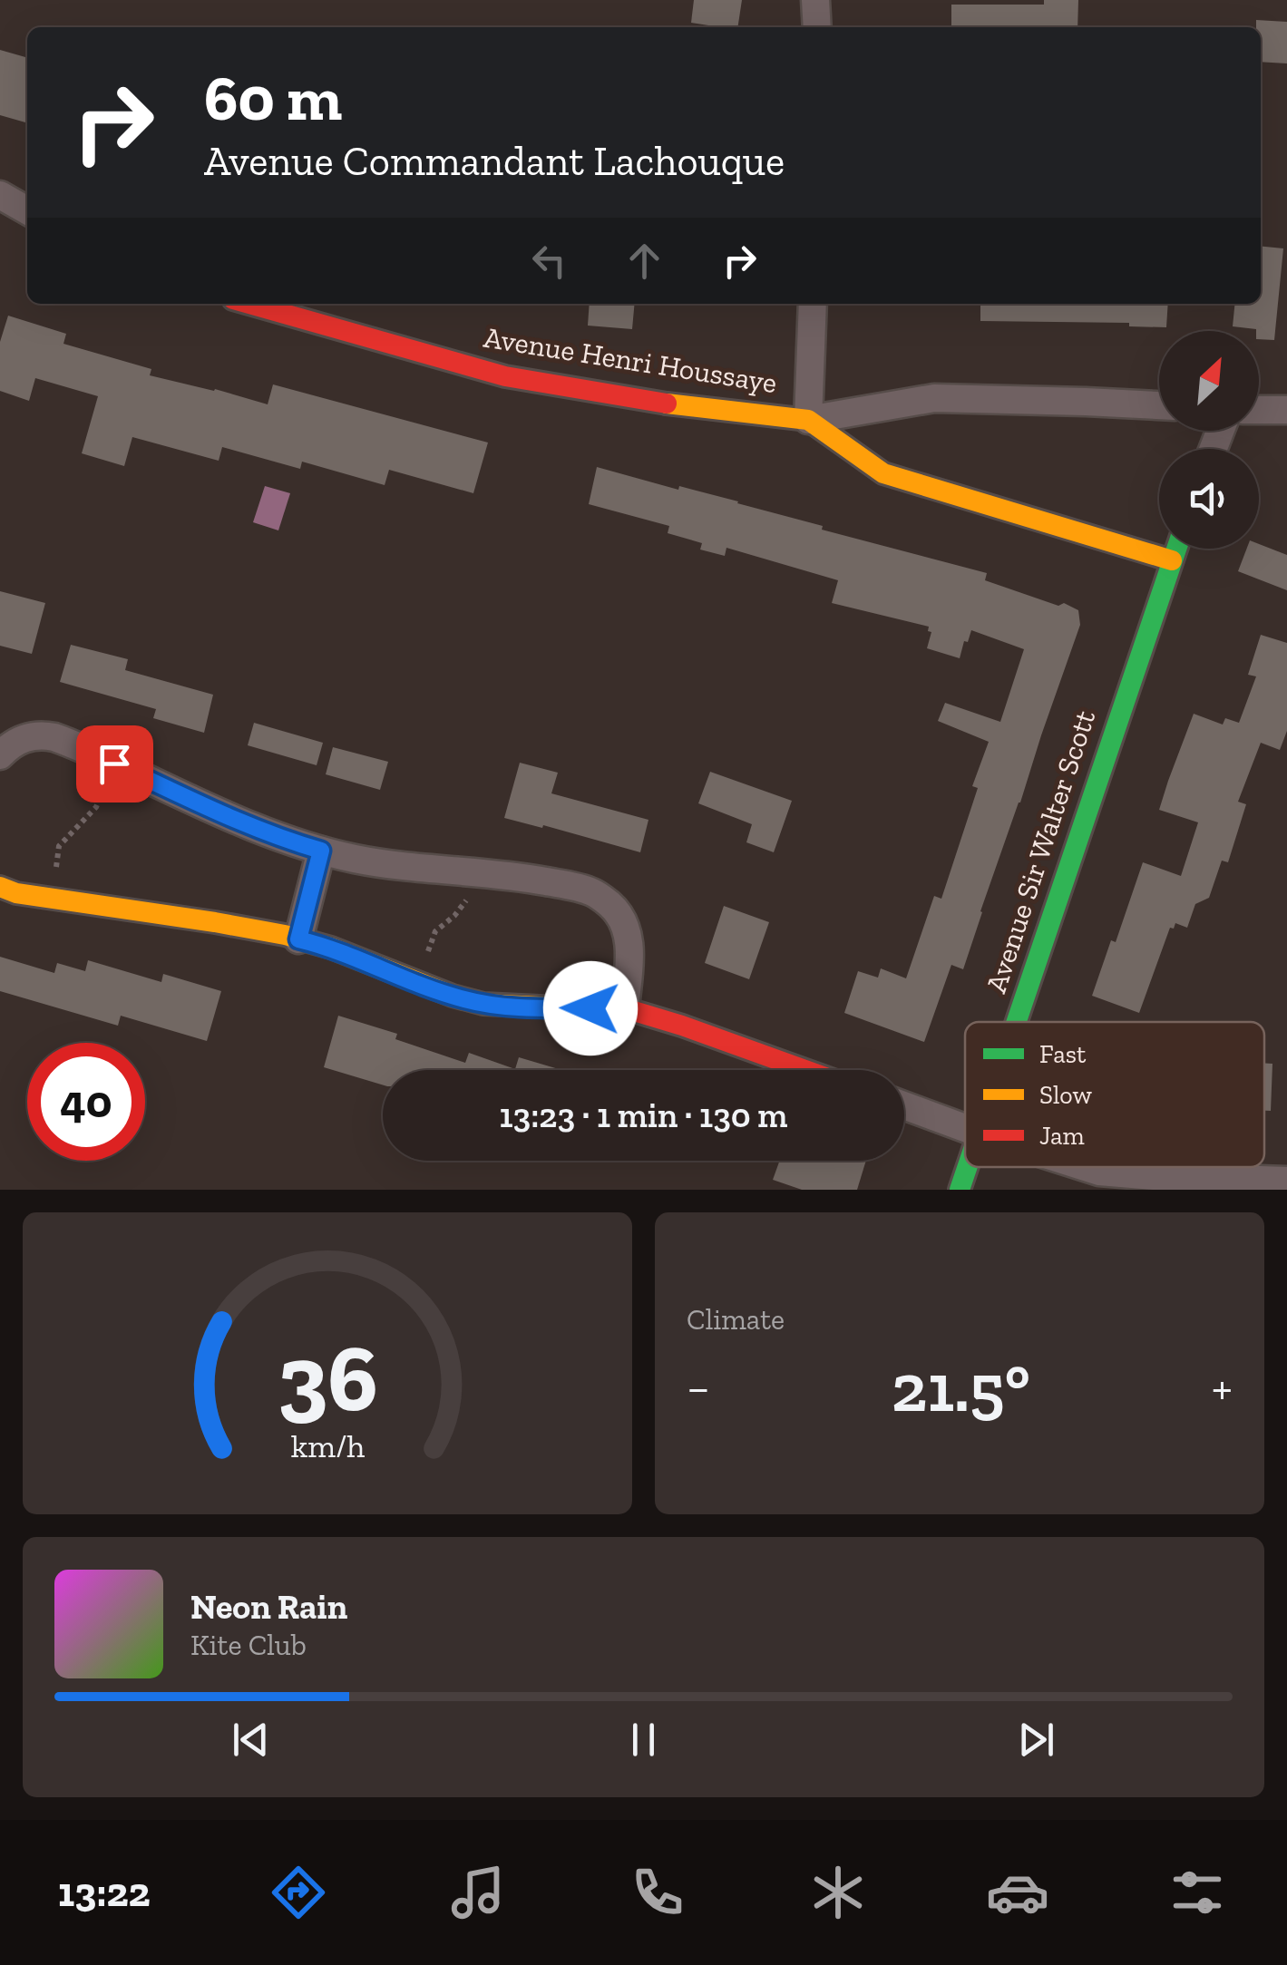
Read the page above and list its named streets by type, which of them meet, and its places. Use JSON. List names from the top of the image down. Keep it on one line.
{"streets":{"street":["Avenue Henri Houssaye","Avenue Sir Walter Scott"]},"crossings":[["Avenue Henri Houssaye","Avenue Sir Walter Scott"]],"legend":["Fast","Slow","Jam"],"north":"top right","page":{"turn":["60 m","Avenue Commandant Lachouque"],"limit":"40","trip":"13:23 · 1 min · 130 m","tile":"Climate","heat":["−","21.5°","+"],"song":["Neon Rain","Kite Club"],"tabs":"13:22","gauge":["36","km/h"]}}
